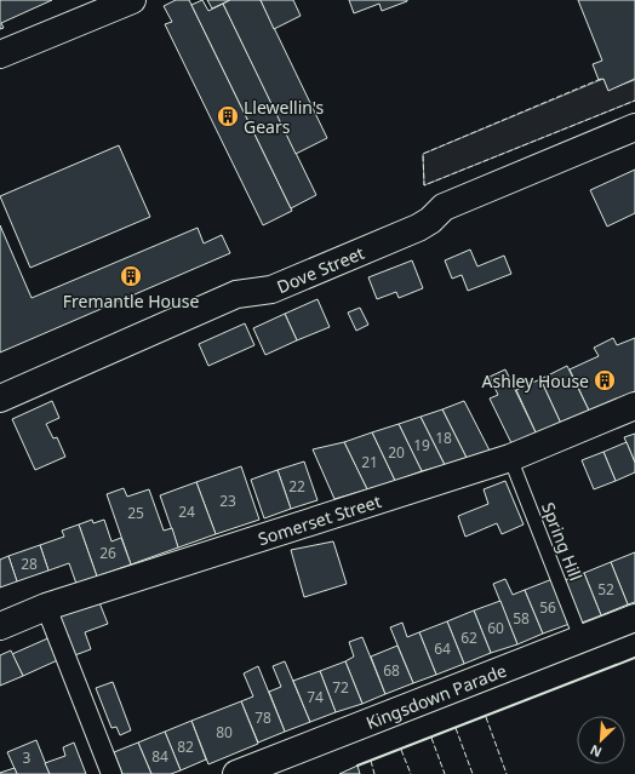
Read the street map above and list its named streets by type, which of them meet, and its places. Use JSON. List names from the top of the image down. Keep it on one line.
{"streets":{"street":["Dove Street","Somerset Street","Kingsdown Parade"],"lane":["Spring Hill"]},"crossings":[["Somerset Street","Spring Hill"],["Spring Hill","Kingsdown Parade"]],"places":{"building":["Llewellin's Gears","Fremantle House","Ashley House"]},"house_numbers":["18","19","20","21","22","23","24","25","26","28","52","56","58","60","62","64","68","72","74","78","80","82","84","3"],"north":"bottom left"}
